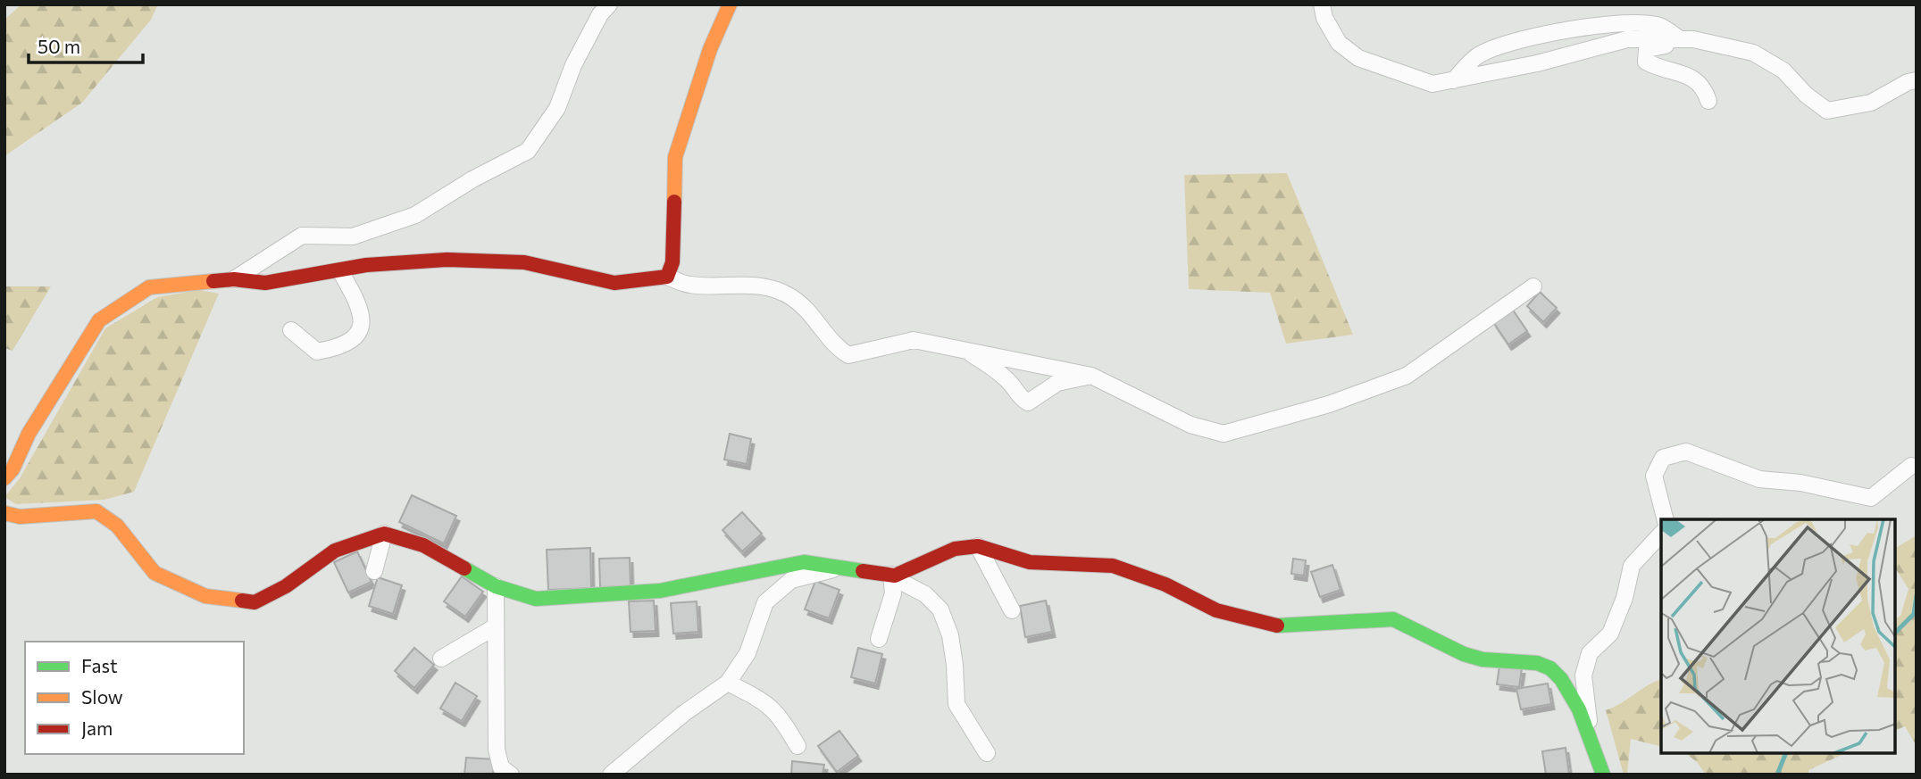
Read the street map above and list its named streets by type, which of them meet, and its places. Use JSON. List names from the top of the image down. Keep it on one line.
{"legend":["Fast","Slow","Jam"],"scale_bar":"50 m"}
